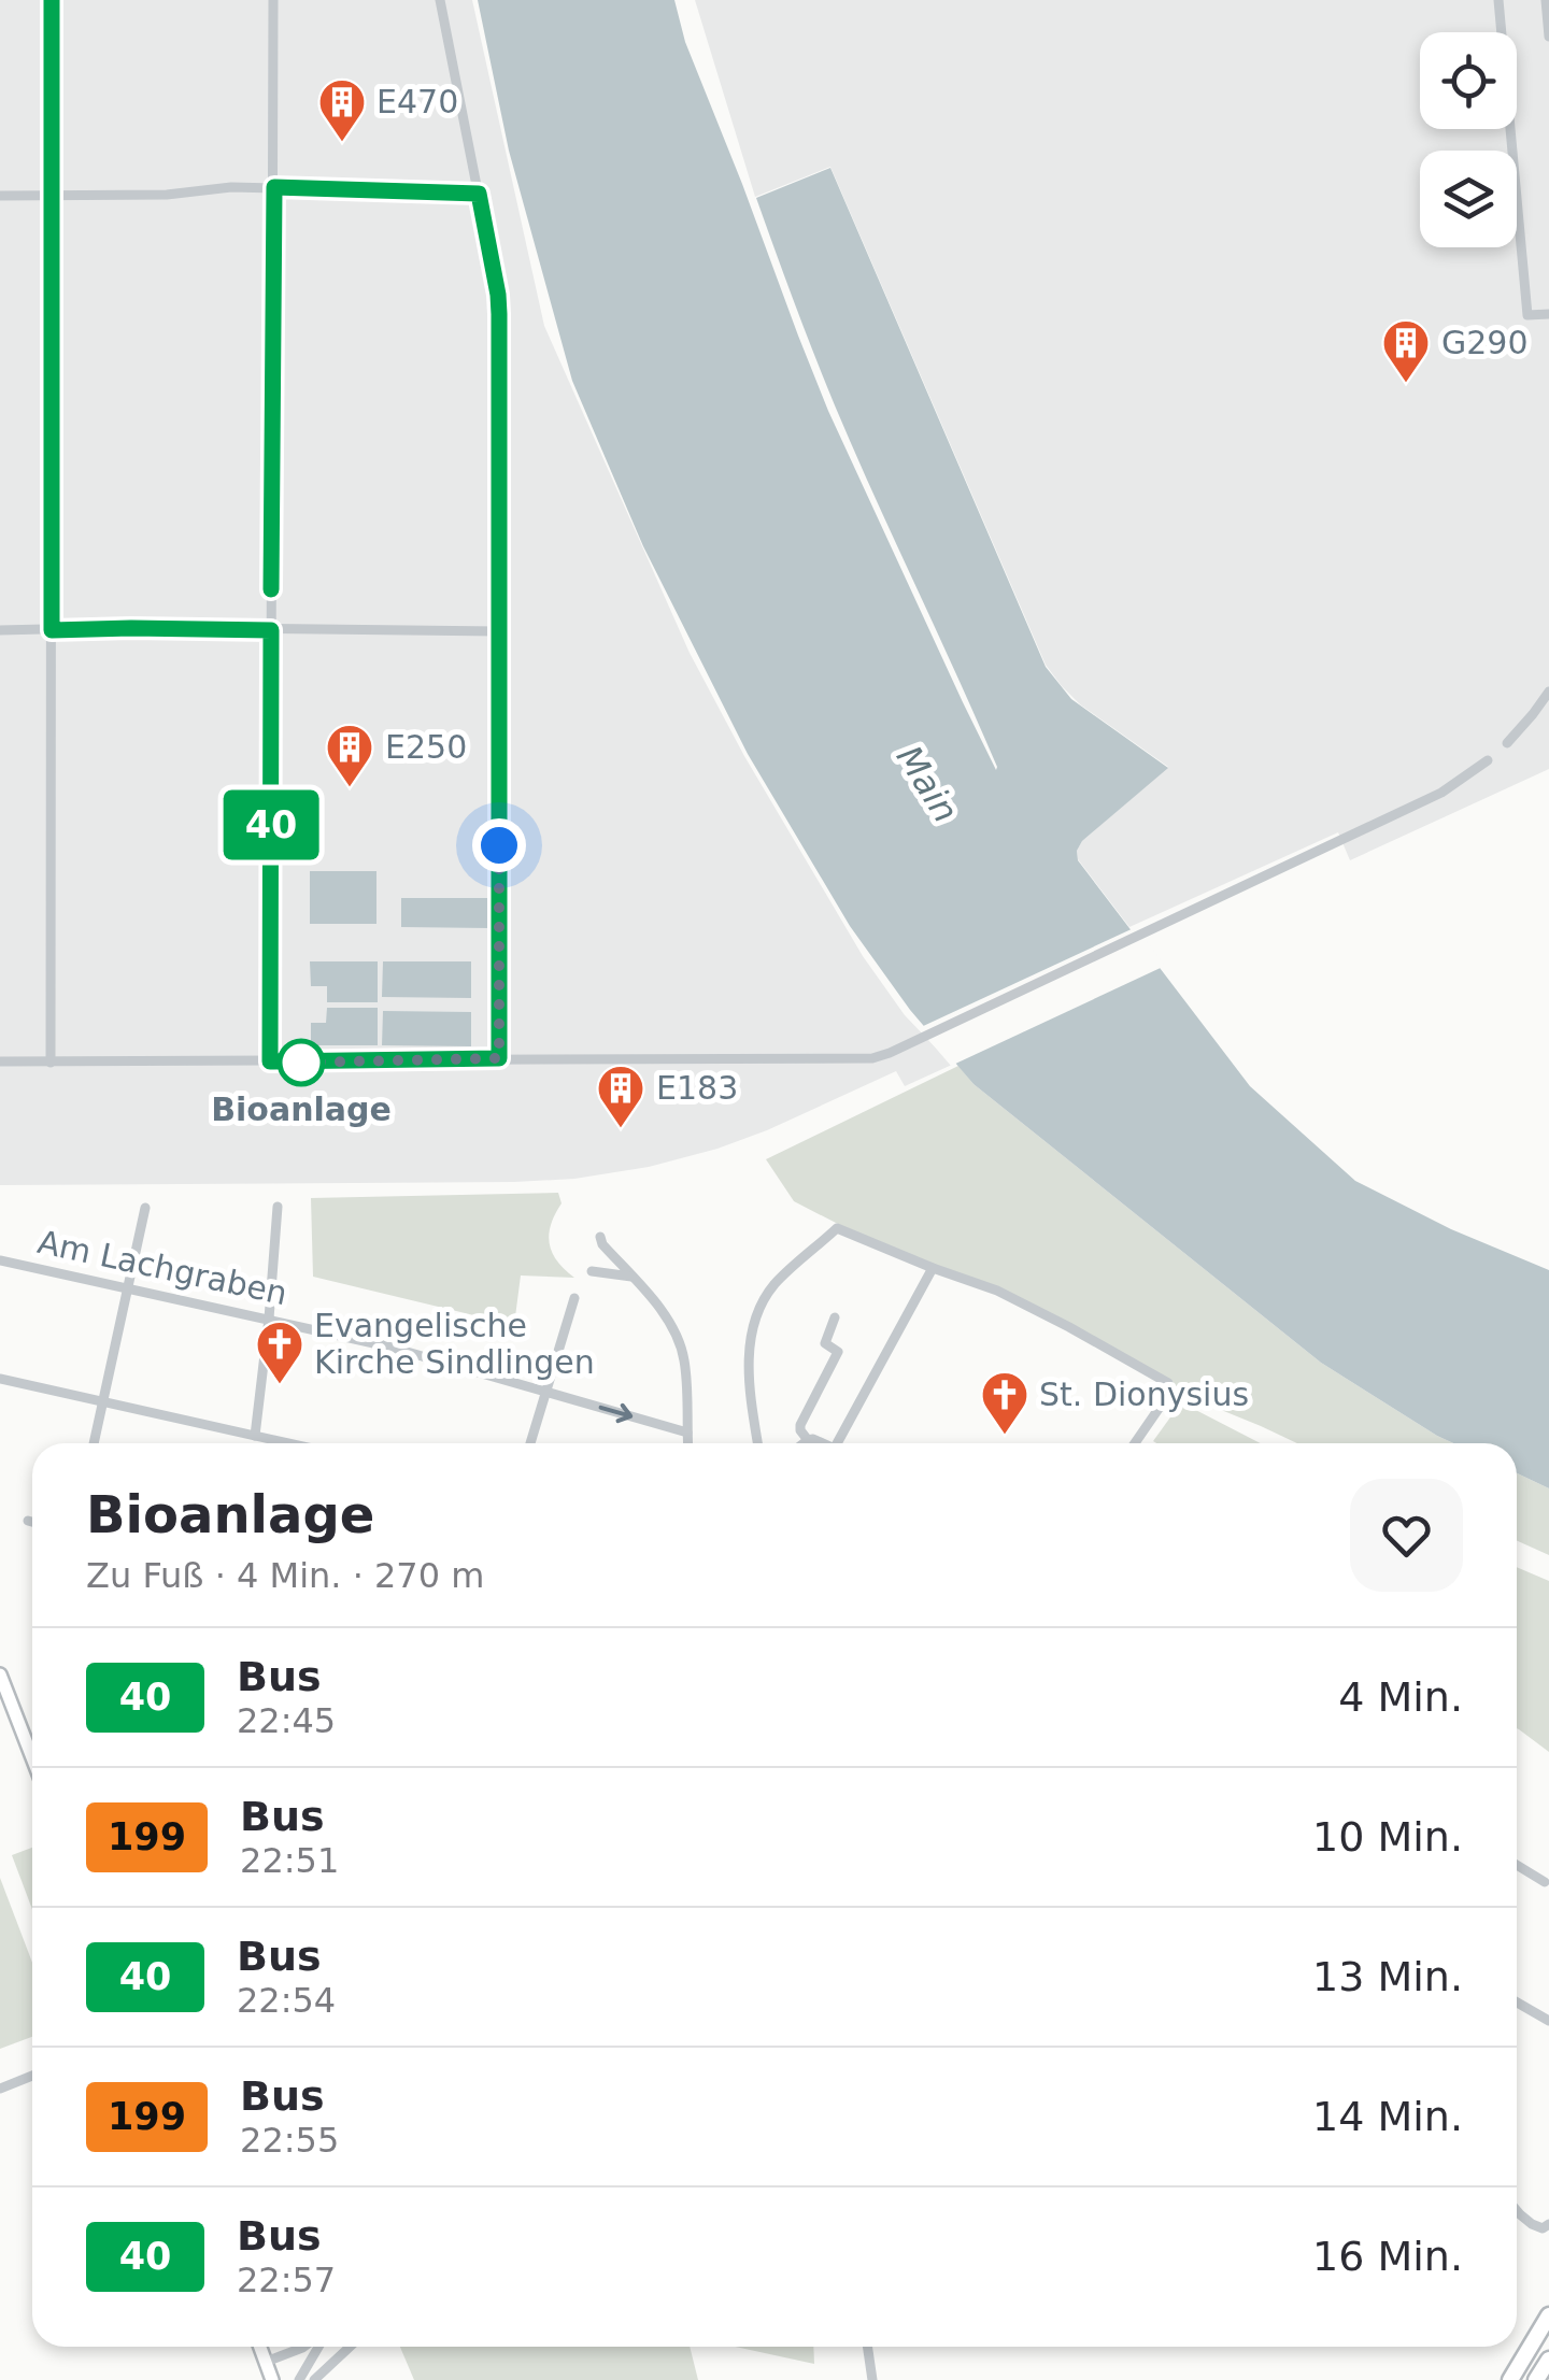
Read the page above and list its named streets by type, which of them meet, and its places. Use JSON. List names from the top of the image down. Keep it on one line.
{"streets":{"street":["Am Lachgraben"]},"water":["Main"],"places":{"building":["E470","G290","E250","E183"],"other":["Bioanlage"],"church":["Evangelische Kirche Sindlingen","St. Dionysius"]},"lines":["bus line 40"],"page":{"on_map":"40","heading":["Bioanlage","Zu Fuß · 4 Min. · 270 m"],"list":[{"mark":"40","name":"Bus","note":"22:45","value":"4 Min."},{"mark":"199","name":"Bus","note":"22:51","value":"10 Min."},{"mark":"40","name":"Bus","note":"22:54","value":"13 Min."},{"mark":"199","name":"Bus","note":"22:55","value":"14 Min."},{"mark":"40","name":"Bus","note":"22:57","value":"16 Min."}]}}
